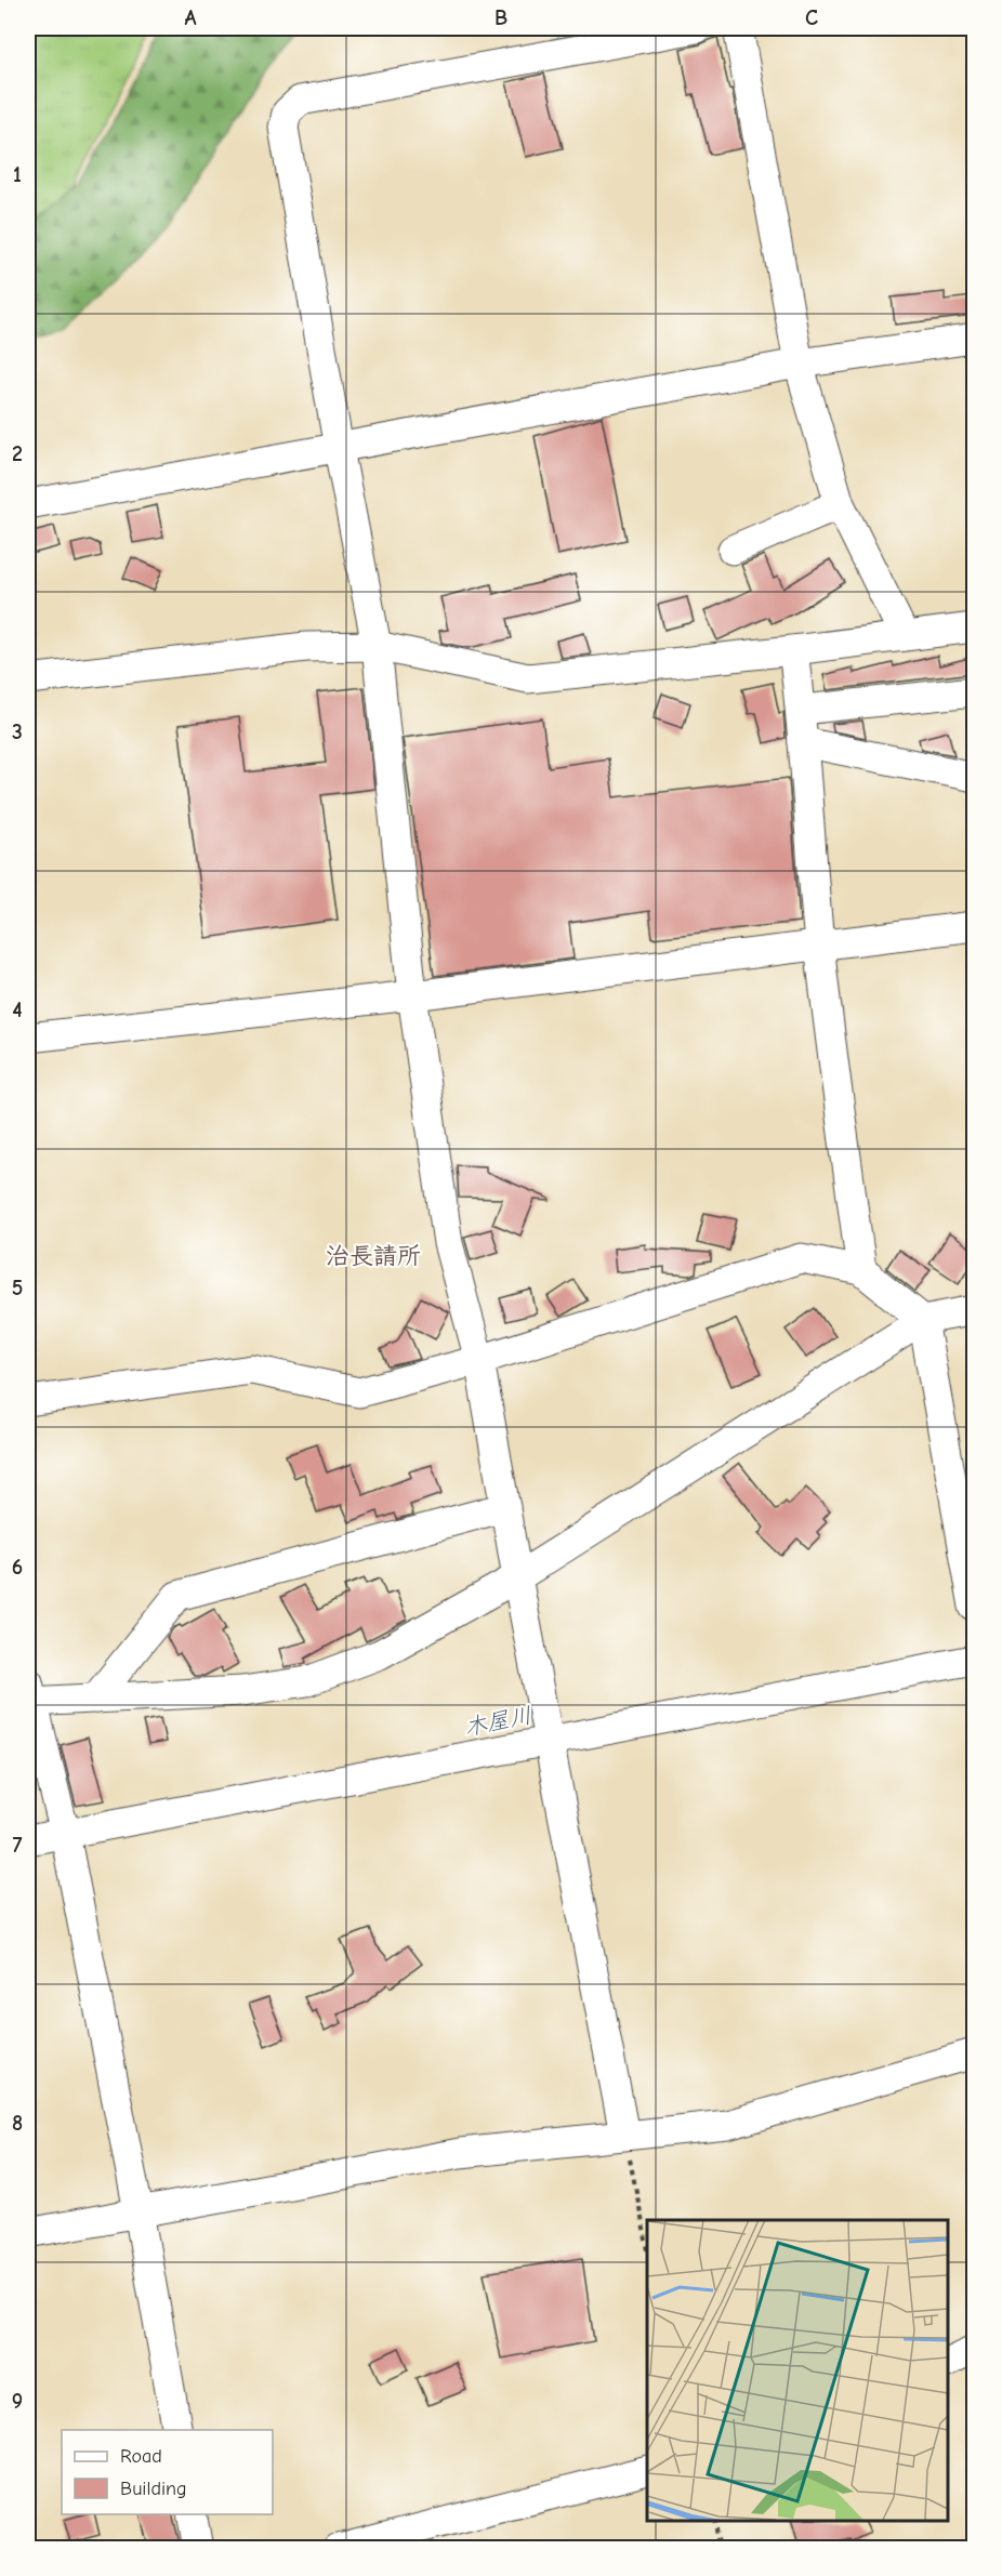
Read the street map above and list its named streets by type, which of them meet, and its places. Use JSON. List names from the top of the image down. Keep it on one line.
{"districts":["治長請所"],"water":["木屋川"],"legend":["Road","Building"],"grid":{"columns":["A","B","C"],"rows":["1","2","3","4","5","6","7","8","9"]}}
